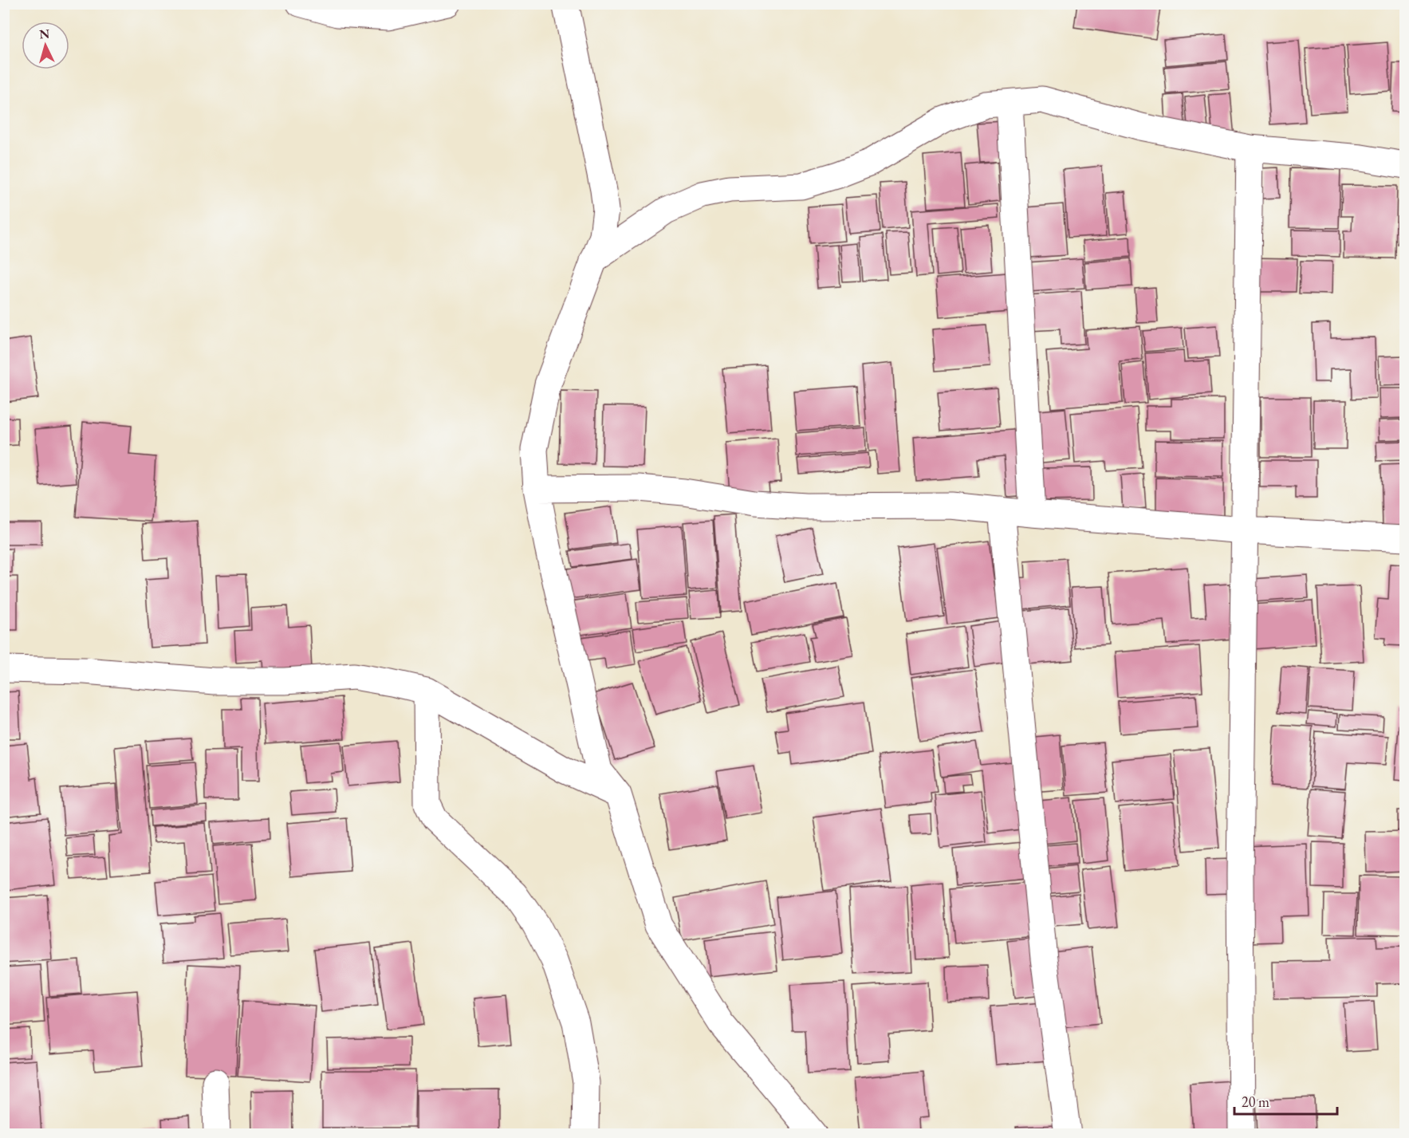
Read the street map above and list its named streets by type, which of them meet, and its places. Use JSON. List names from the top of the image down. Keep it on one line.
{"scale_bar":"20 m","north":"top"}
